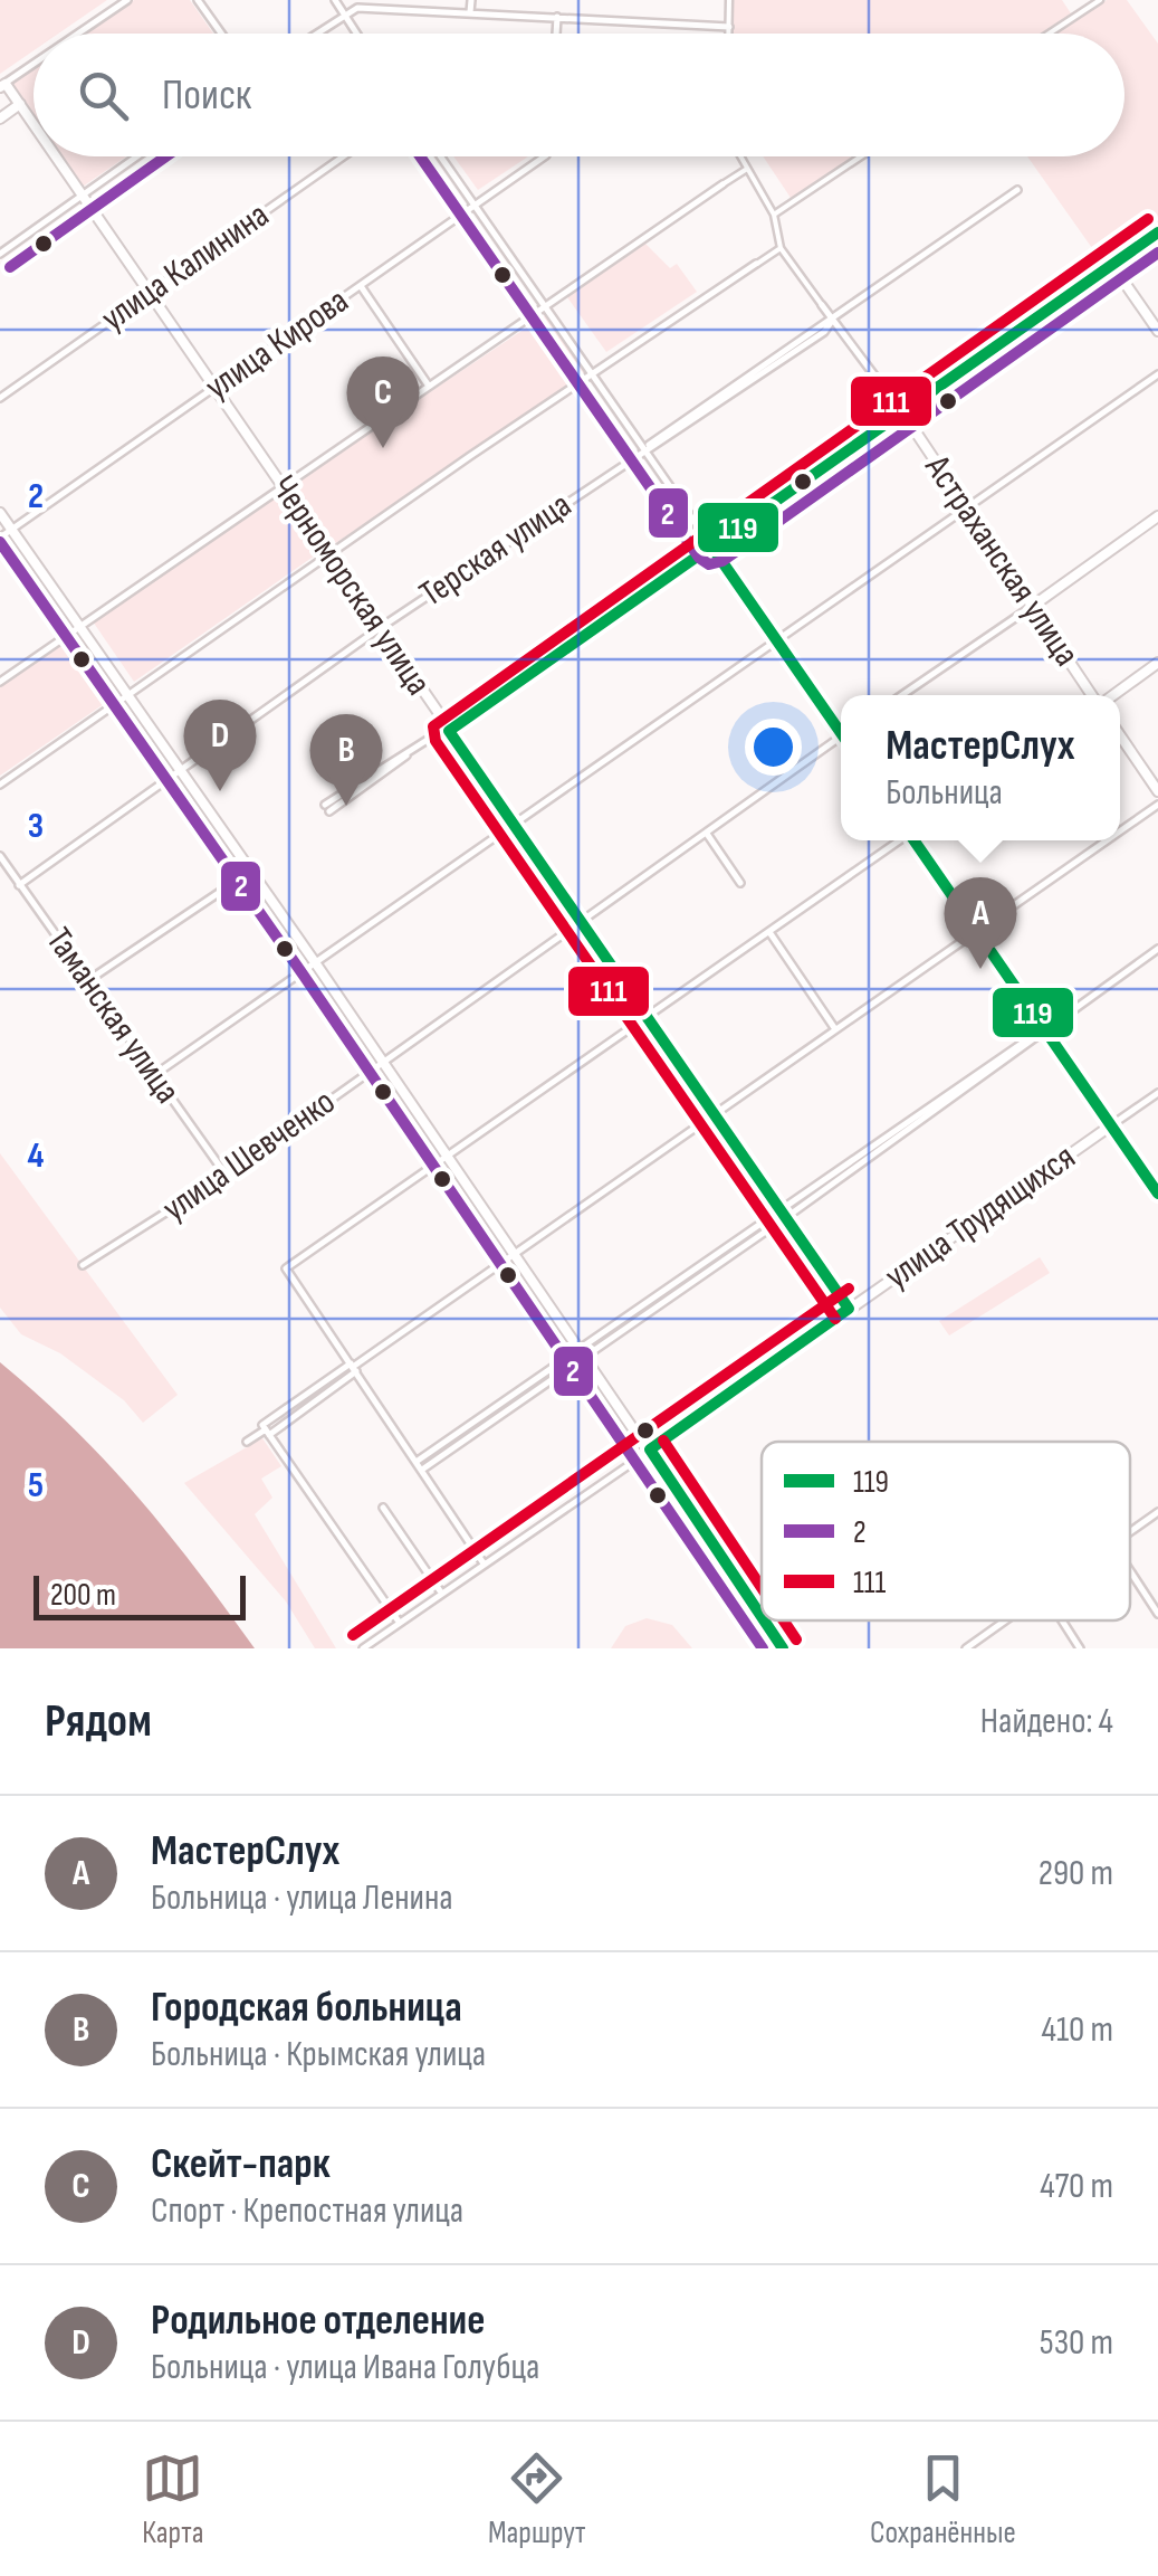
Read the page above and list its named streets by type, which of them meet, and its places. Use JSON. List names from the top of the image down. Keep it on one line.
{"streets":{"street":["улица Калинина","улица Кирова","Терская улица","Астраханская улица","Черноморская улица","Таманская улица","улица Шевченко","улица Трудящихся"]},"crossings":[["улица Калинина","Черноморская улица"],["улица Кирова","Черноморская улица"],["Терская улица","Астраханская улица"],["Терская улица","Черноморская улица"],["Терская улица","Таманская улица"],["Черноморская улица","улица Шевченко"],["Черноморская улица","улица Трудящихся"],["Таманская улица","улица Шевченко"]],"lines":["transit line 2","transit line 111","transit line 119"],"legend":["119","2","111"],"scale_bar":"200 m","page":{"search":"Поиск","pins":["C","D","B","A"],"popup":["МастерСлух","Больница"],"scale":"200 m","heading":["Рядом","Найдено: 4"],"list":[{"mark":"A","name":"МастерСлух","note":"Больница · улица Ленина","value":"290 m"},{"mark":"B","name":"Городская больница","note":"Больница · Крымская улица","value":"410 m"},{"mark":"C","name":"Скейт-парк","note":"Спорт · Крепостная улица","value":"470 m"},{"mark":"D","name":"Родильное отделение","note":"Больница · улица Ивана Голубца","value":"530 m"}],"nav":["Карта","Маршрут","Сохранённые"]},"grid":{"rows":["2","3","4","5"]}}
